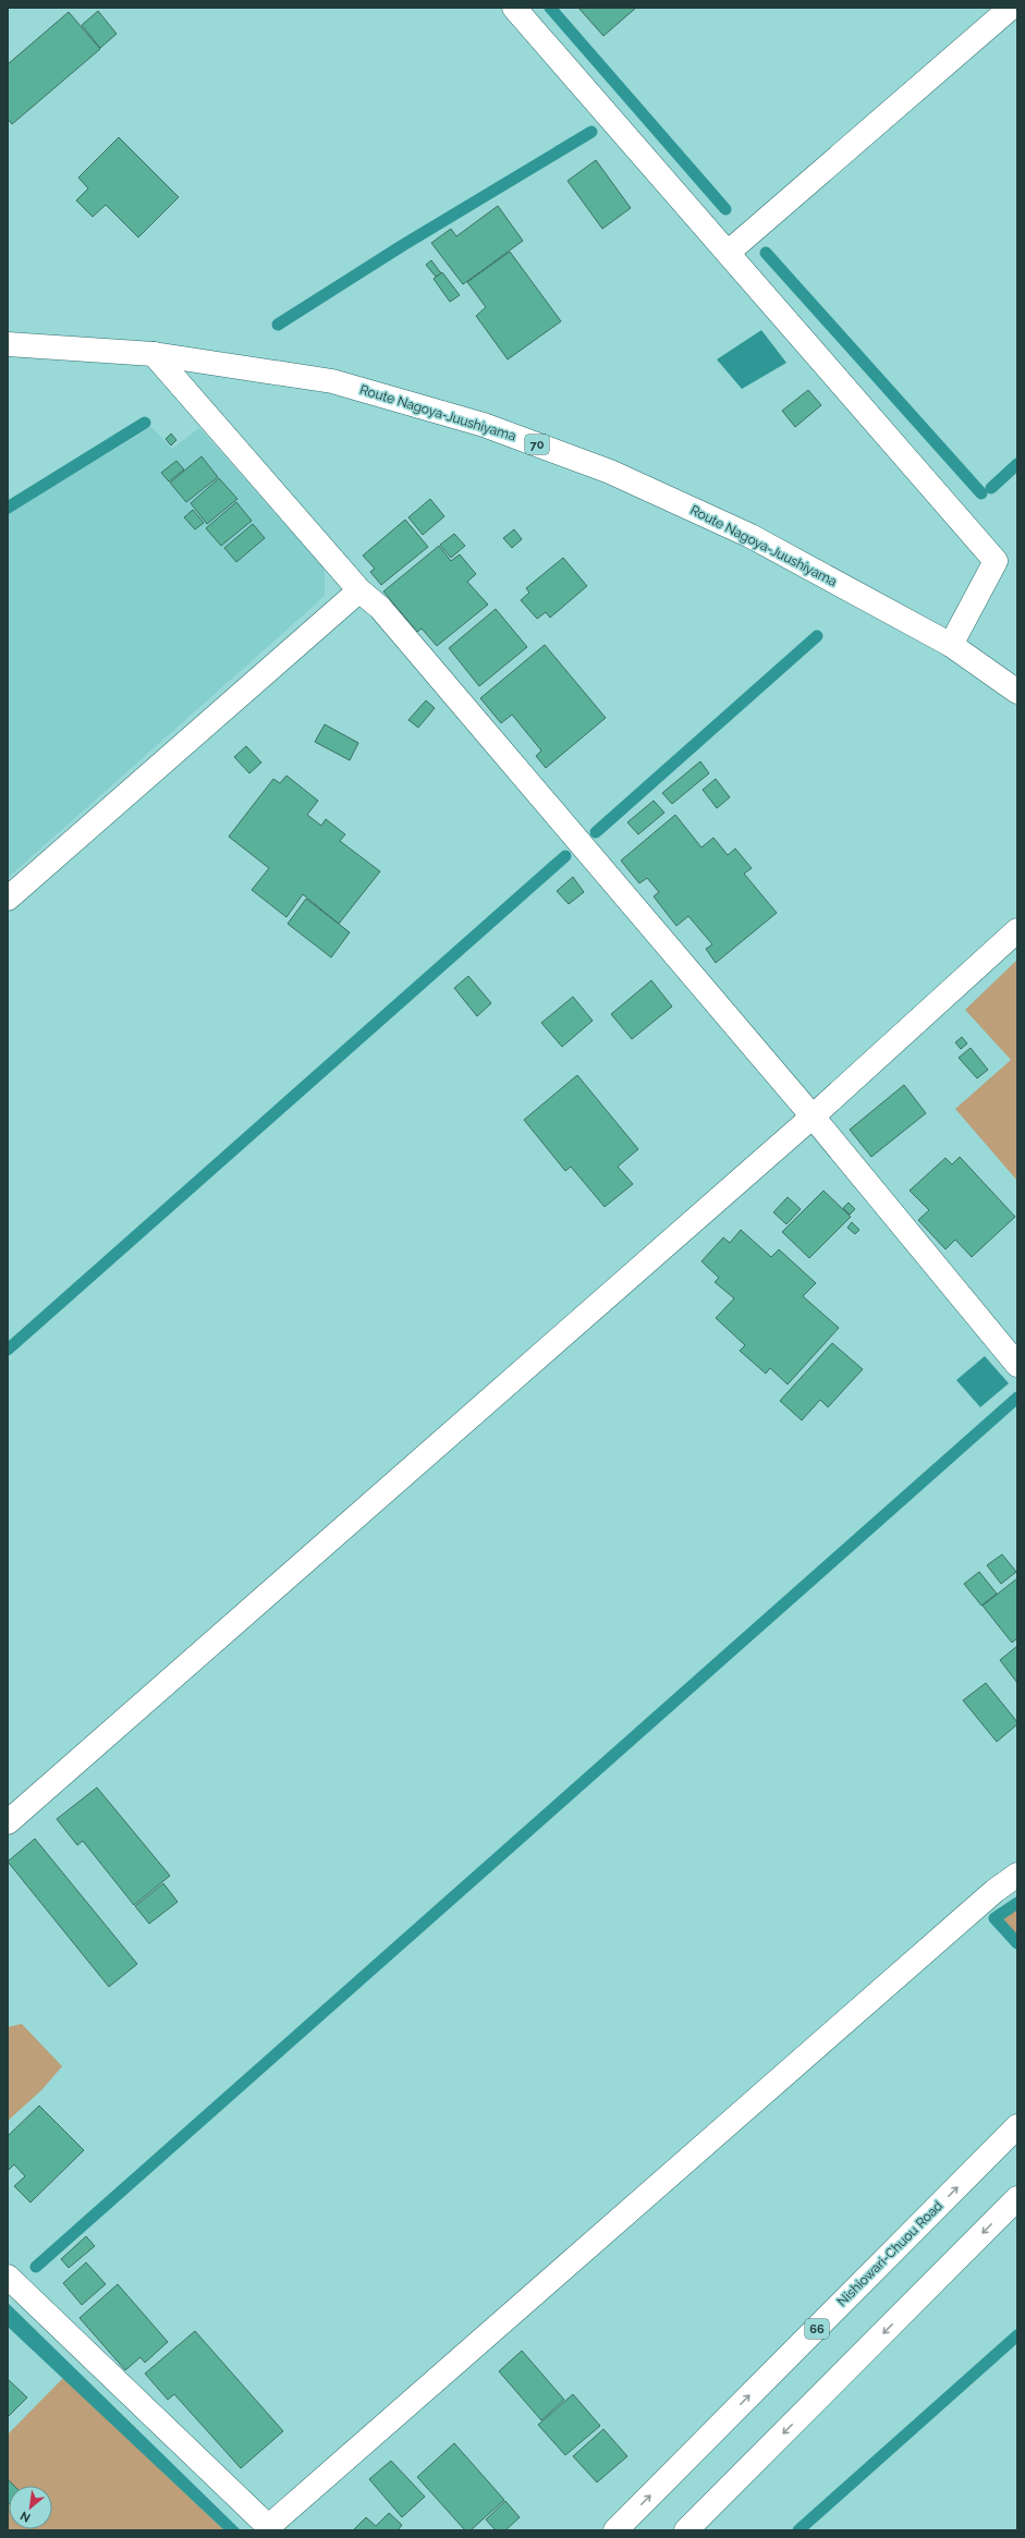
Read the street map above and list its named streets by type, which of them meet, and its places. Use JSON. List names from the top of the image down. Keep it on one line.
{"streets":{"street":["Route Nagoya-Juushiyama","70","Nishiowari-Chuou Road","66"]},"north":"bottom left"}
